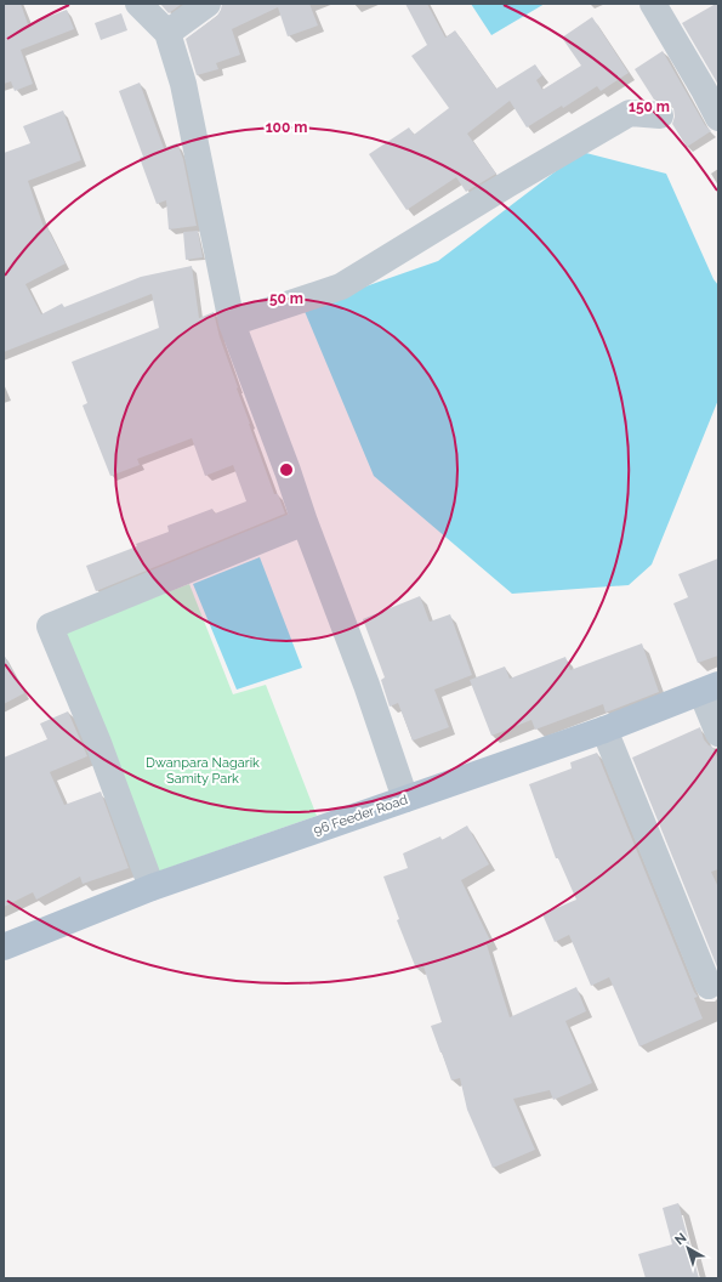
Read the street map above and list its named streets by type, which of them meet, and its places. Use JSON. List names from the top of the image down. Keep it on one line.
{"streets":{"main road":["96 Feeder Road"]},"parks":["Dwanpara Nagarik Samity Park"],"north":"top left","rings":["150 m","100 m","50 m"]}
